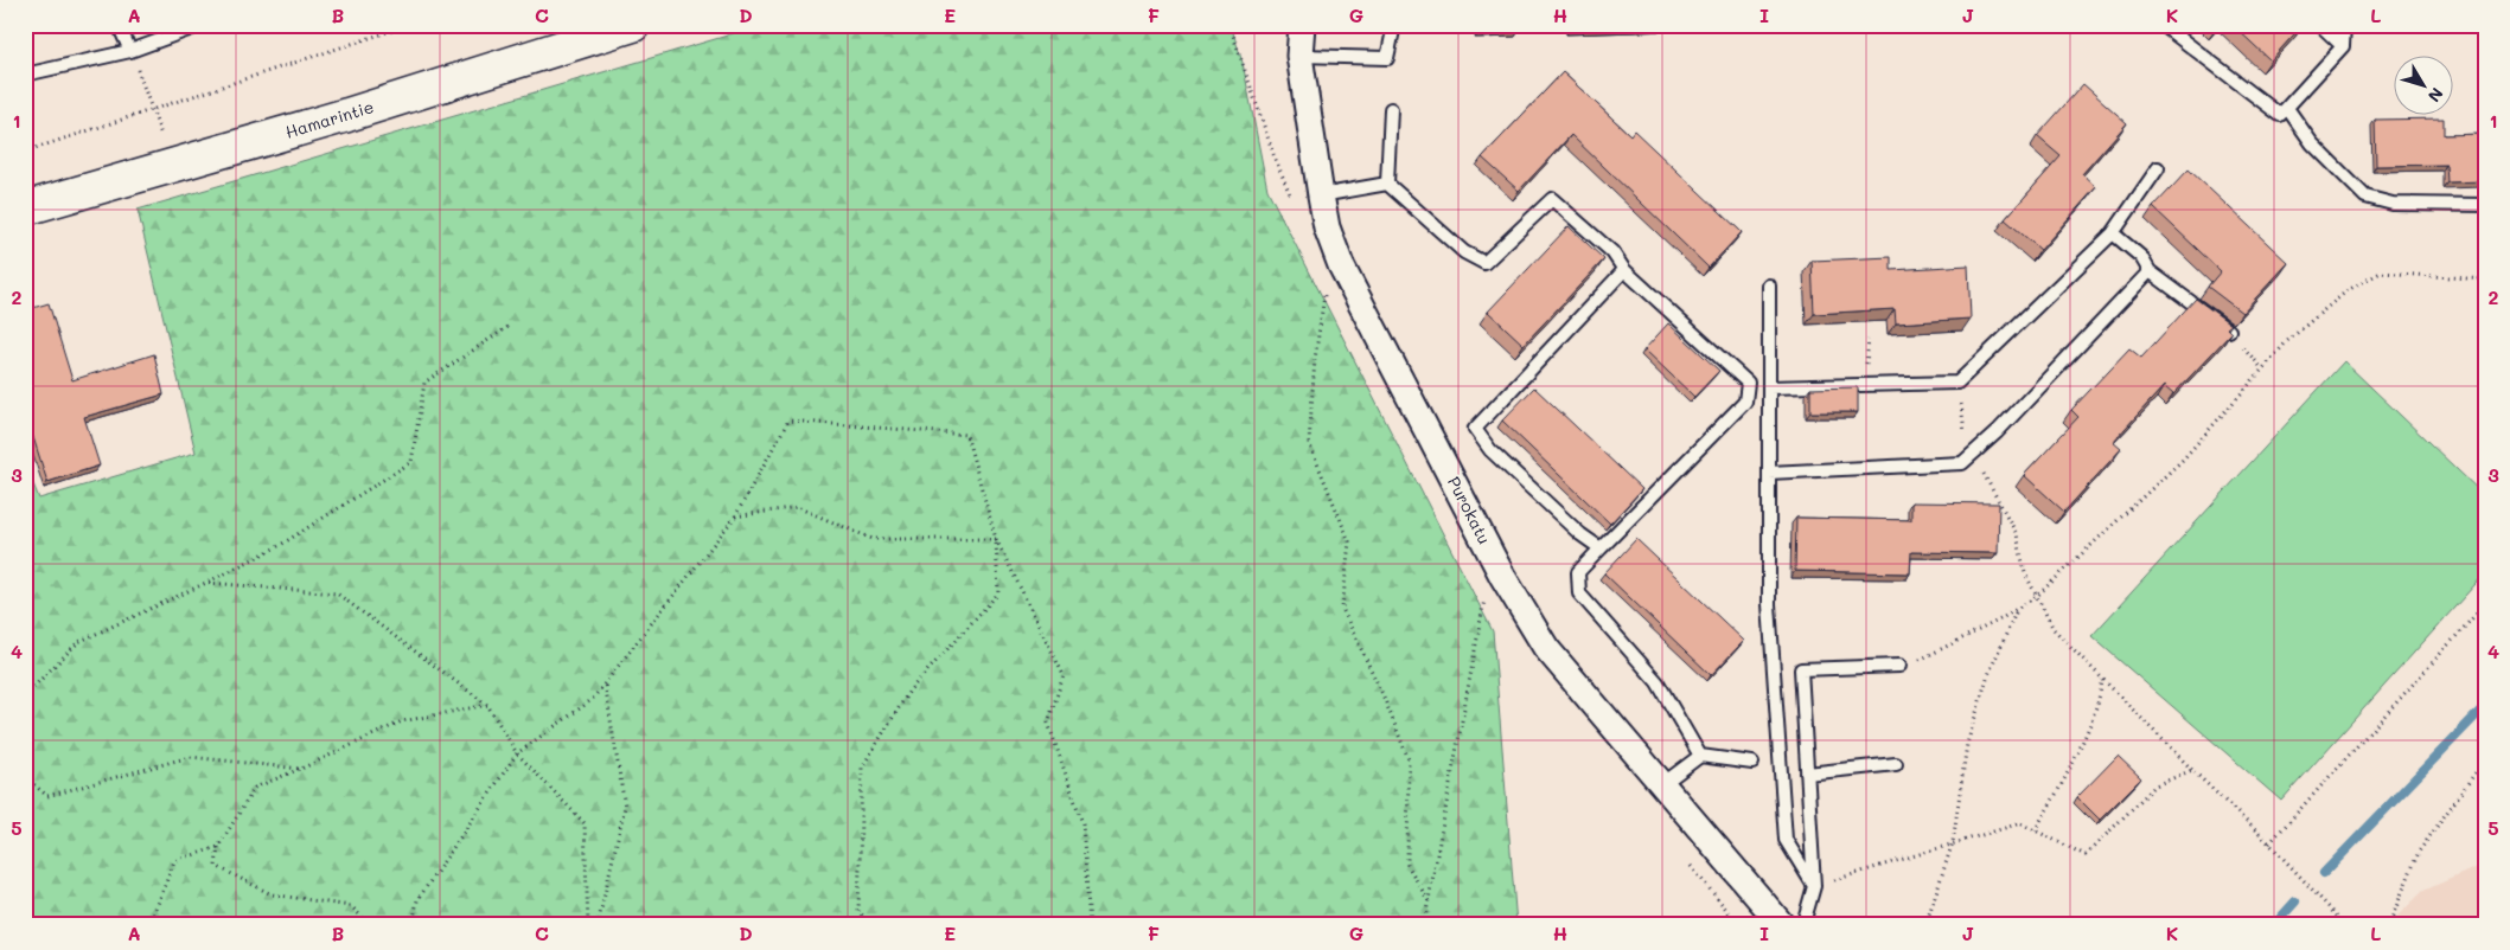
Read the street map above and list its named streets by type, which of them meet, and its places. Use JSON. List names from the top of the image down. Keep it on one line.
{"streets":{"street":["Hamarintie","Purokatu"]},"north":"bottom right","grid":{"columns":["A","B","C","D","E","F","G","H","I","J","K","L"],"rows":["1","2","3","4","5"]}}
